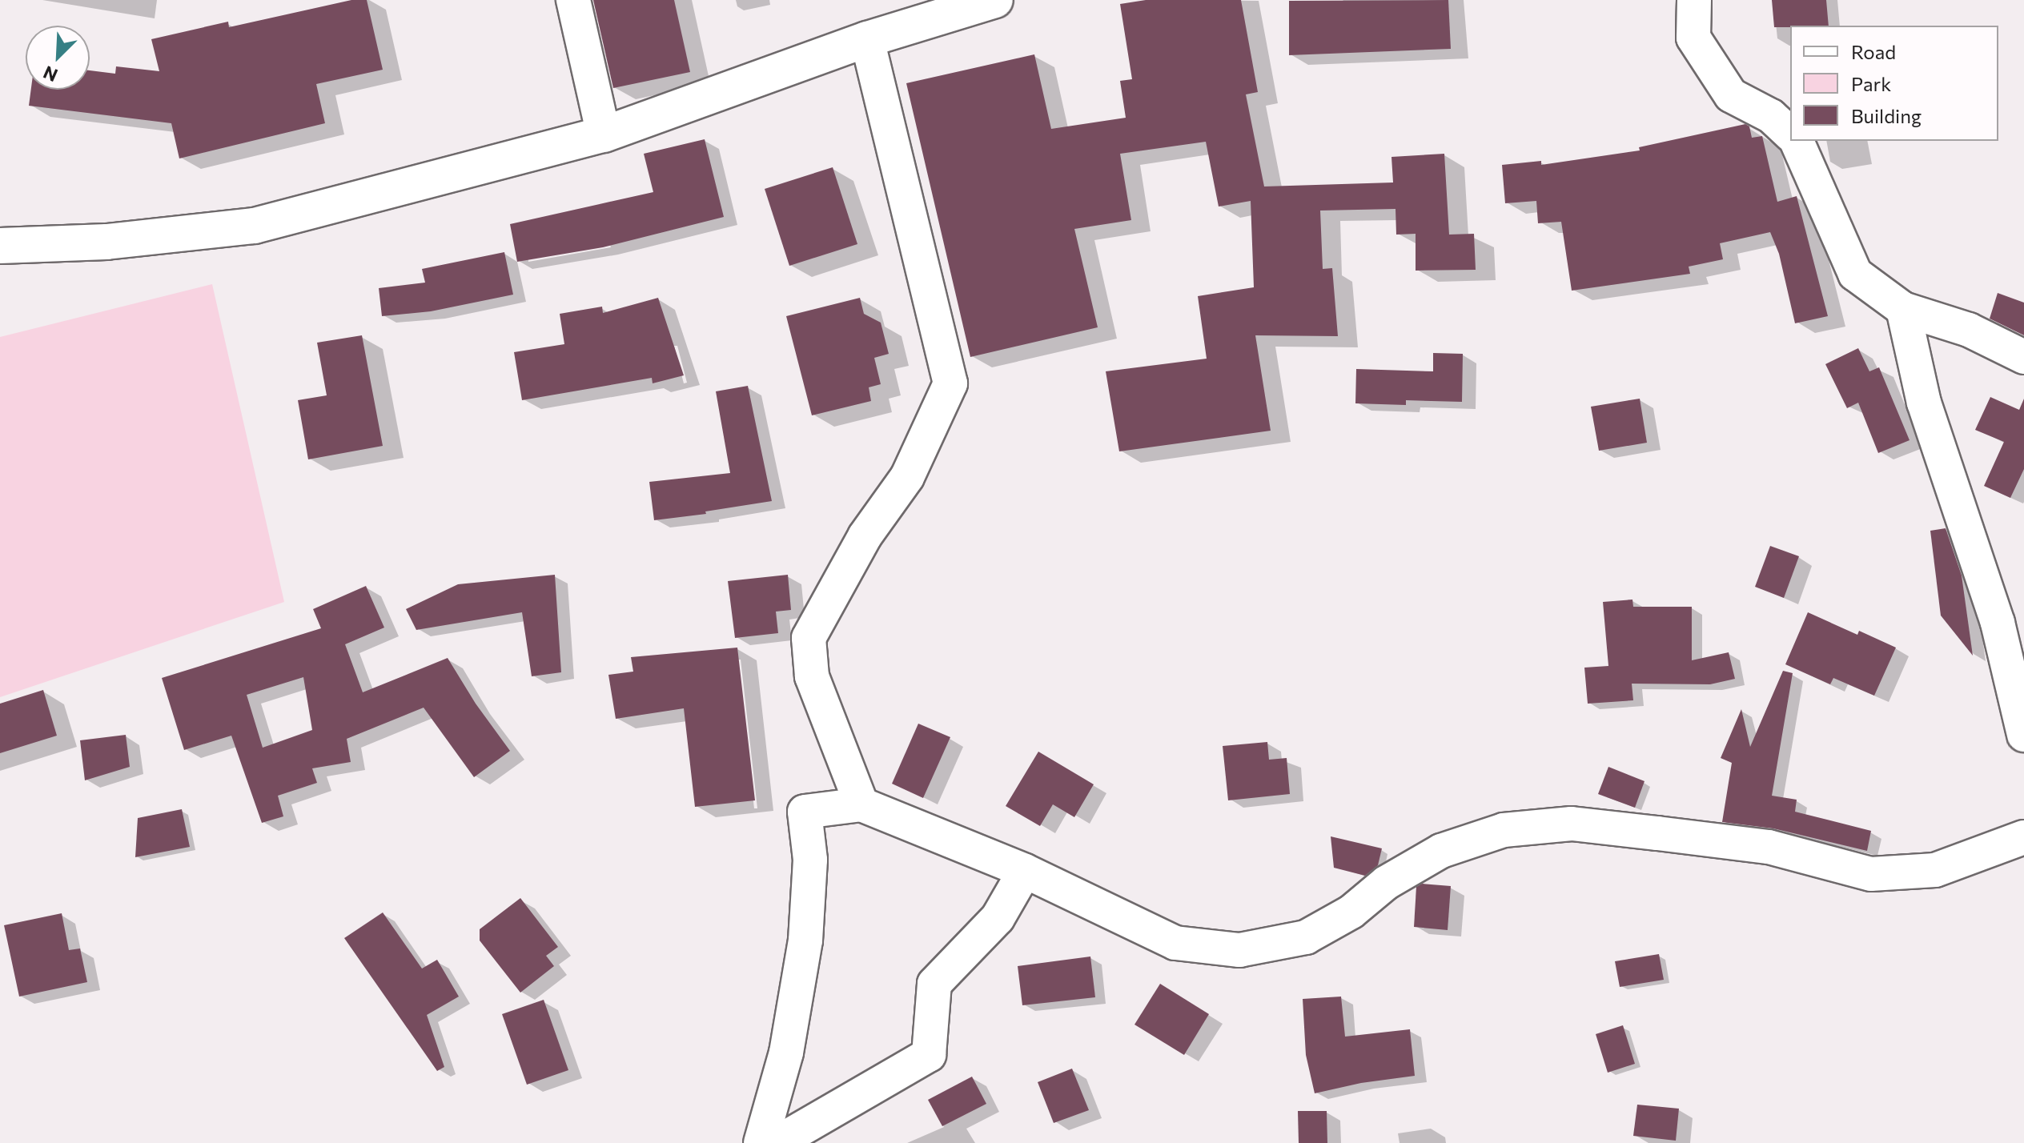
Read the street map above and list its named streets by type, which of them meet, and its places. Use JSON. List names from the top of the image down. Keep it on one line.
{"legend":["Road","Park","Building"],"north":"bottom left"}
